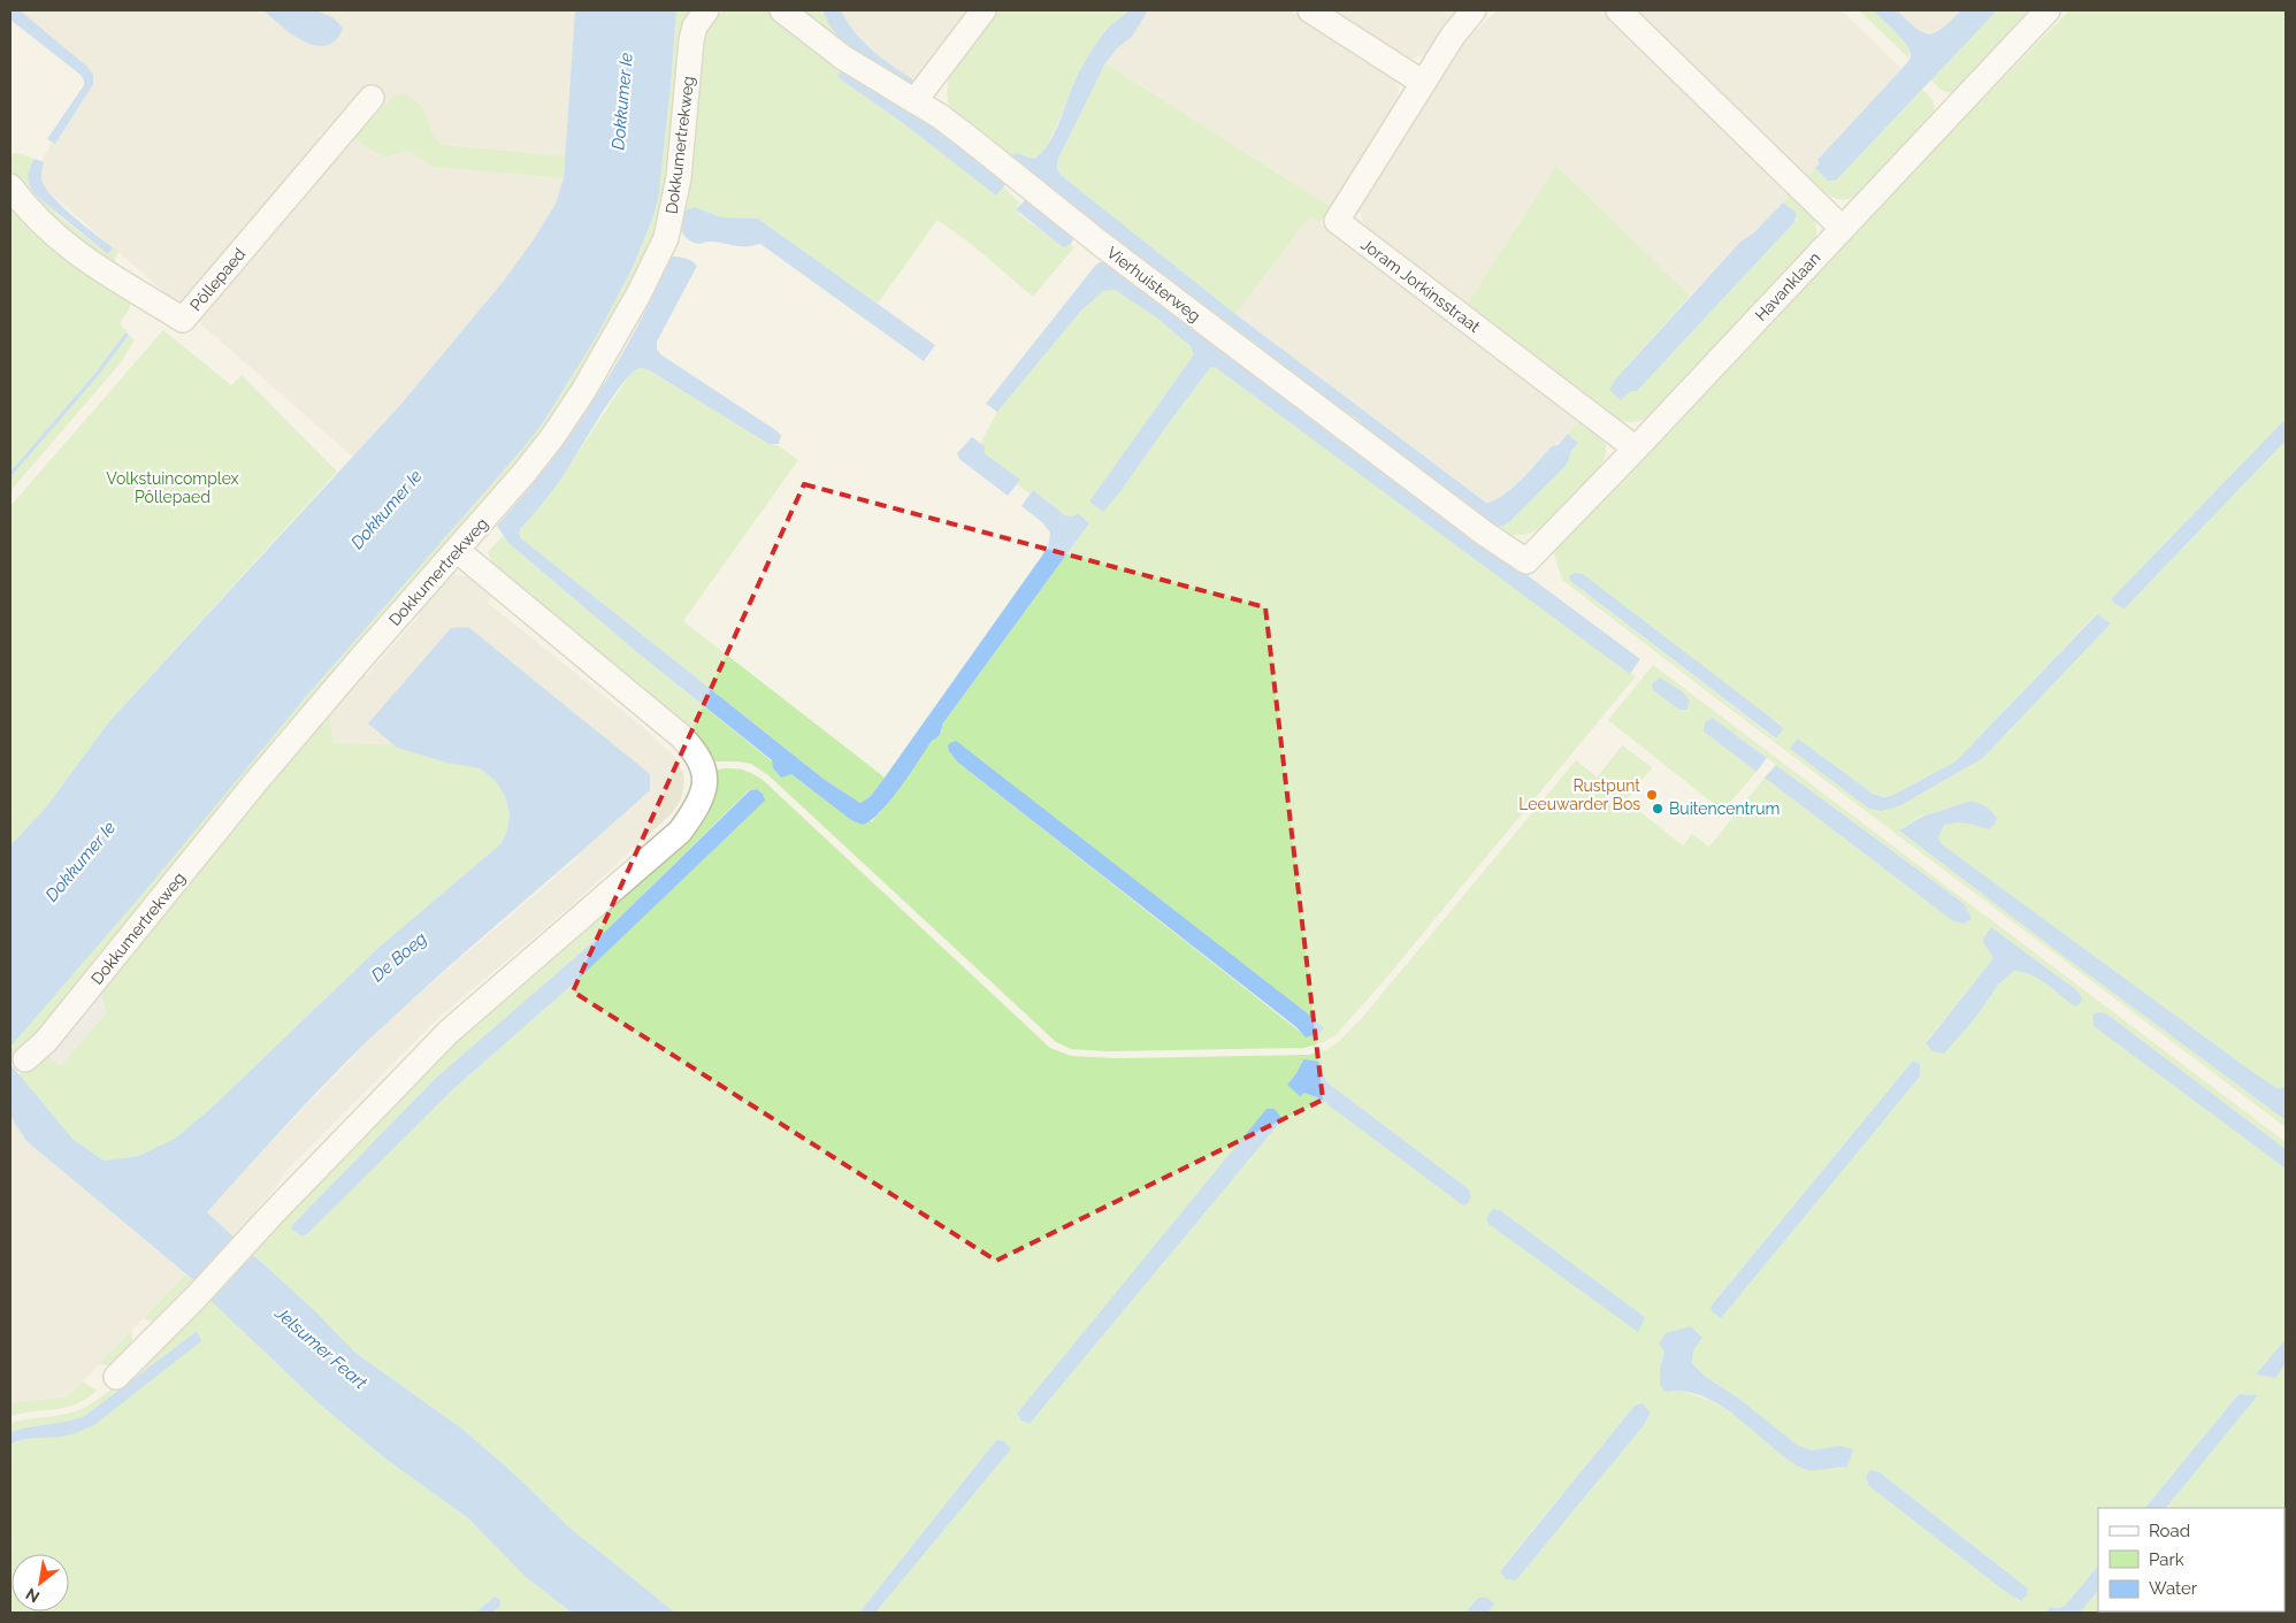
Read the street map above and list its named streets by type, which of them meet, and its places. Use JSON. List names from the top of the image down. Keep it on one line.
{"streets":{"street":["Dokkumertrekweg","Pôllepaed","Vierhuisterweg","Joram Jorkinsstraat","Havanklaan"]},"crossings":[["Vierhuisterweg","Havanklaan"],["Joram Jorkinsstraat","Havanklaan"]],"water":["Dokkumer Ie","De Boeg","Jelsumer Feart"],"parks":["Volkstuincomplex Pôllepaed"],"places":["Rustpunt Leeuwarder Bos","Buitencentrum"],"legend":["Road","Park","Water"],"north":"bottom left"}
